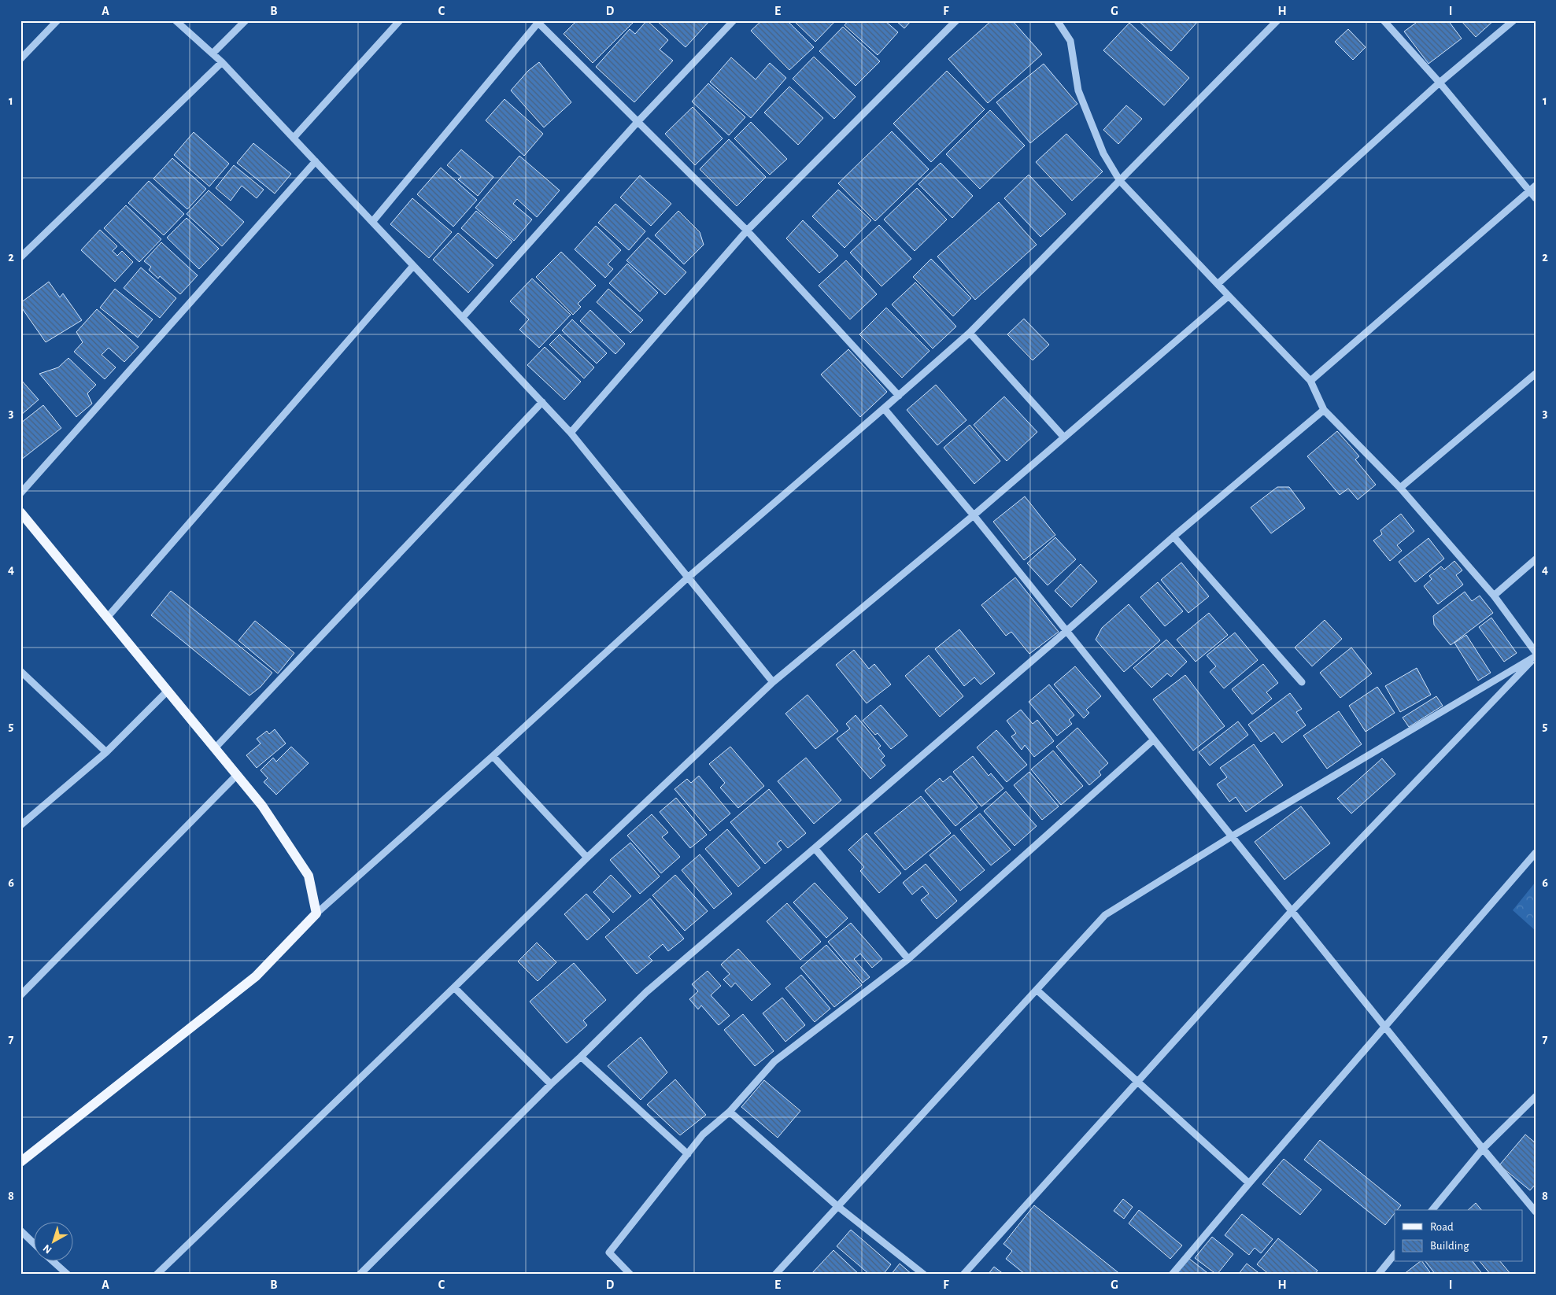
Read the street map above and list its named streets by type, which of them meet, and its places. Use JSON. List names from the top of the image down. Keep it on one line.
{"legend":["Road","Building"],"north":"bottom left","grid":{"columns":["A","B","C","D","E","F","G","H","I"],"rows":["1","2","3","4","5","6","7","8"]}}
